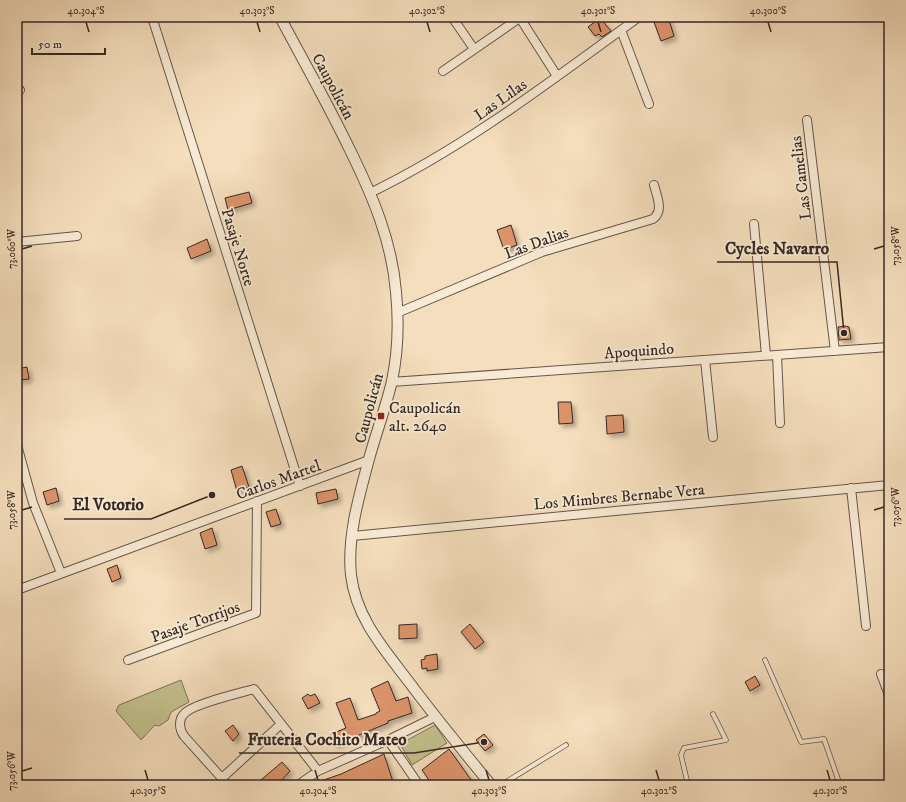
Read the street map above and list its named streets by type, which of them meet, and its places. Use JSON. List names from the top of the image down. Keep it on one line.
{"streets":{"street":["Caupolicán","Las Lilas","Las Camelias","Las Dalias","Pasaje Norte","Apoquindo","Carlos Martel","Los Mimbres Bernabe Vera","Pasaje Torrijos"]},"crossings":[["Caupolicán","Las Lilas"],["Caupolicán","Las Dalias"],["Caupolicán","Apoquindo"],["Caupolicán","Carlos Martel"],["Caupolicán","Los Mimbres Bernabe Vera"],["Las Camelias","Apoquindo"],["Pasaje Norte","Carlos Martel"],["Carlos Martel","Pasaje Torrijos"]],"places":{"other":["Cycles Navarro","El Votorio","Fruteria Cochito Mateo"],"transit":["Caupolicán alt. 2640"]},"scale_bar":"50 m","coordinates":["40.304°S","40.303°S","40.302°S","40.301°S","40.300°S","73.058°W","73.060°W","73.056°W","40.305°S"]}
